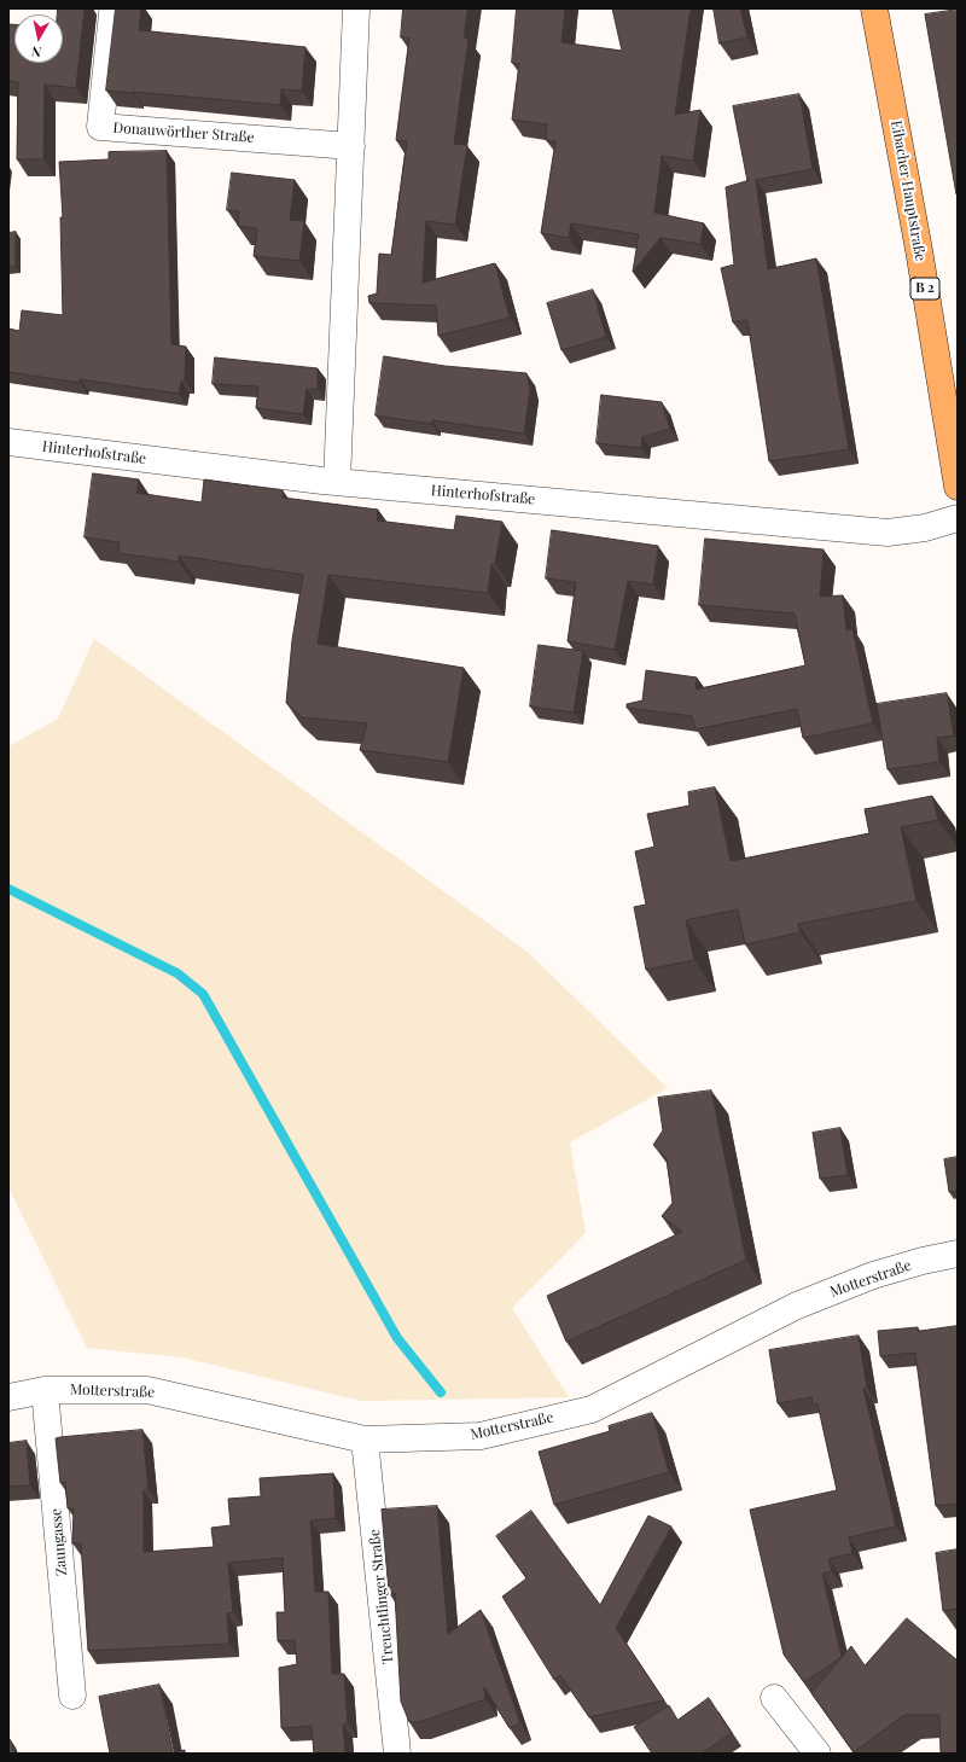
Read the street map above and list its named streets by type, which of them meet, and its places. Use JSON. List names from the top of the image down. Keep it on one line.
{"streets":{"main road":["Eibacher Hauptstraße","B 2"],"street":["Donauwörther Straße","Hinterhofstraße","Motterstraße","Zaungasse","Treuchtlinger Straße"]},"crossings":[["Motterstraße","Zaungasse"],["Motterstraße","Treuchtlinger Straße"]],"north":"bottom"}
